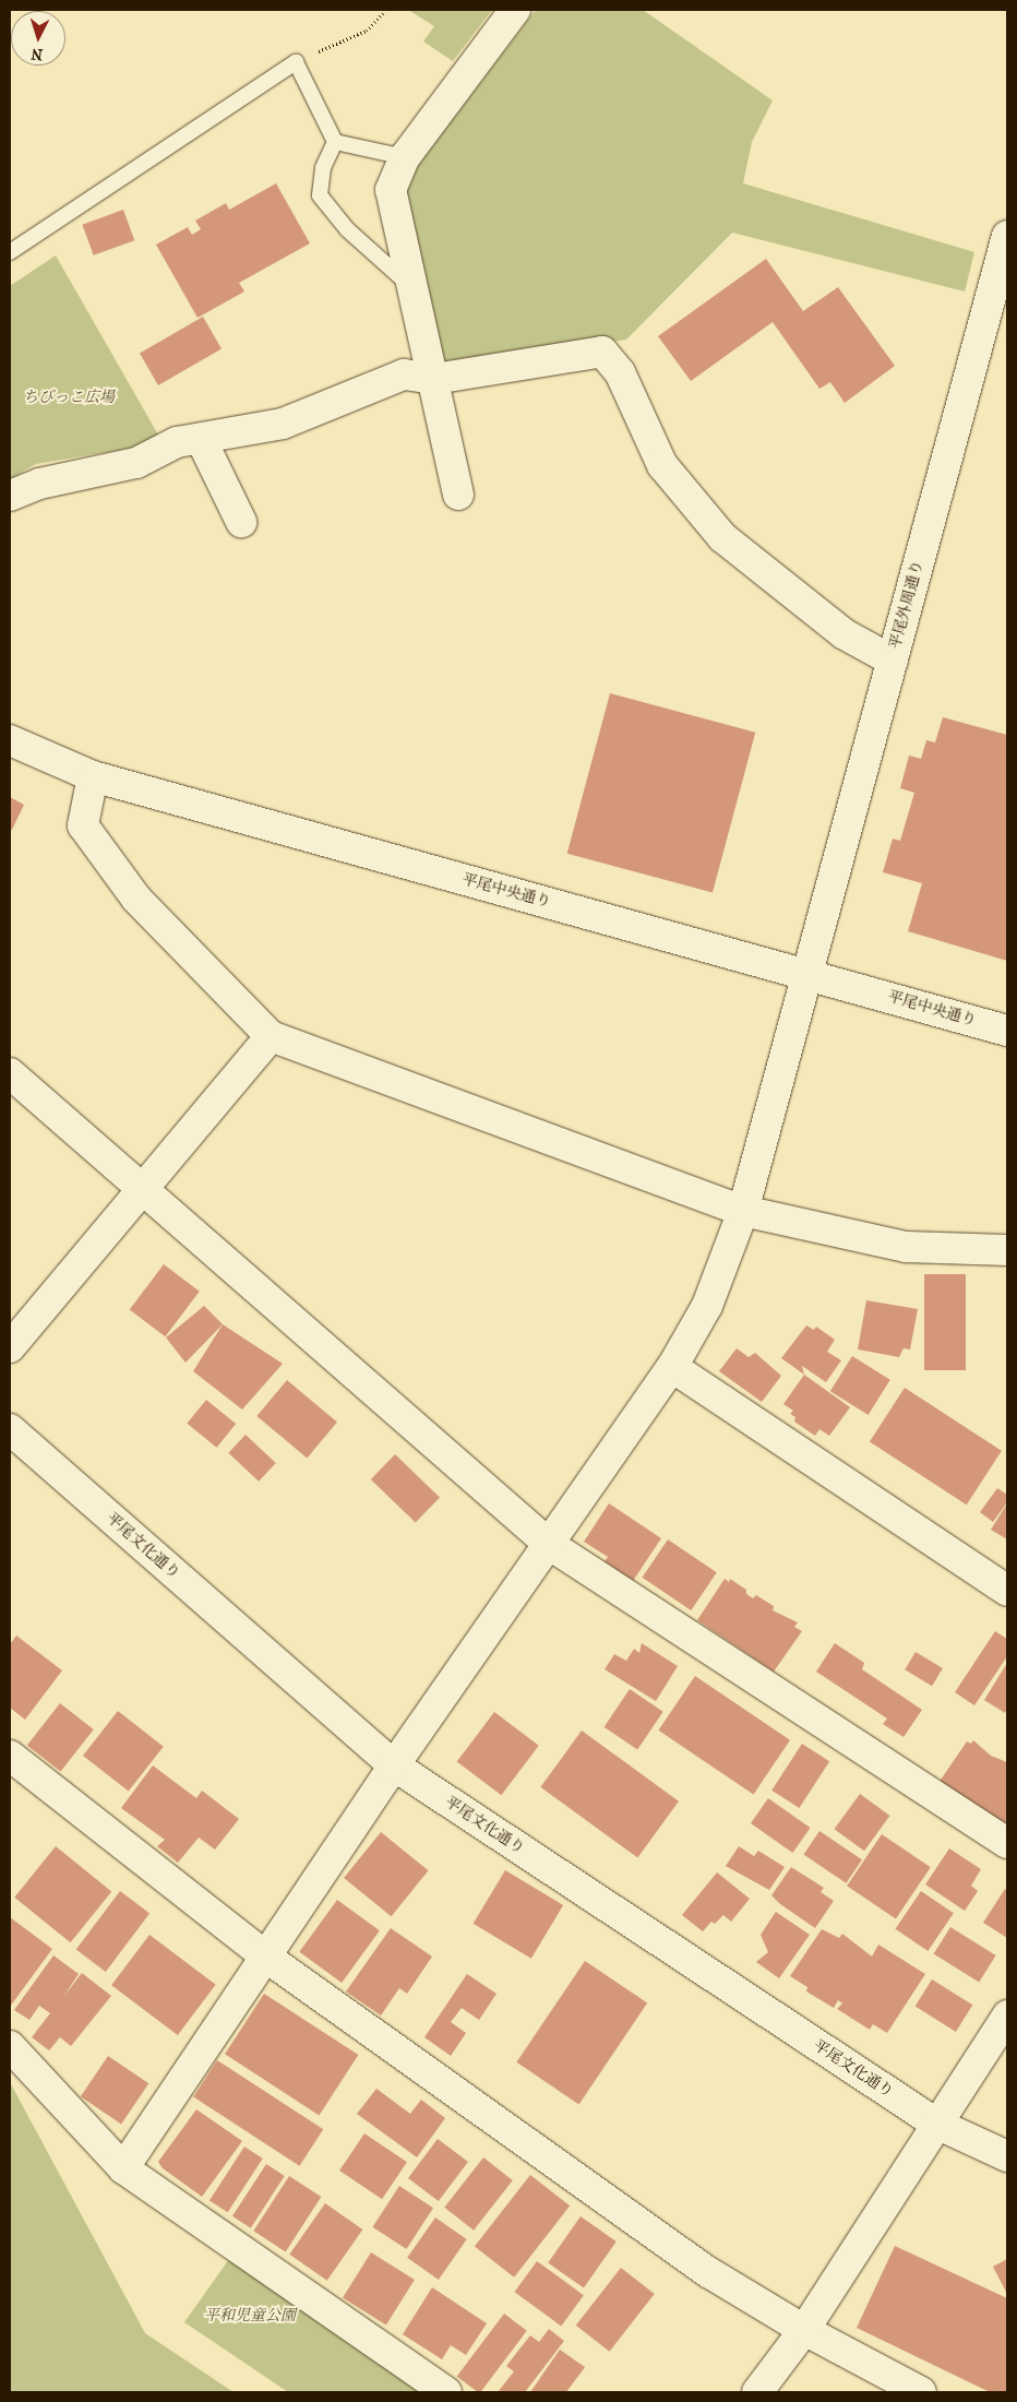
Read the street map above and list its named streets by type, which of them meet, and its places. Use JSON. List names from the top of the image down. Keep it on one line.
{"streets":{"street":["平尾外周通り","平尾中央通り","平尾文化通り"]},"crossings":[["平尾外周通り","平尾中央通り"],["平尾外周通り","平尾文化通り"]],"parks":["ちびっこ広場","平和児童公園"],"north":"bottom"}
